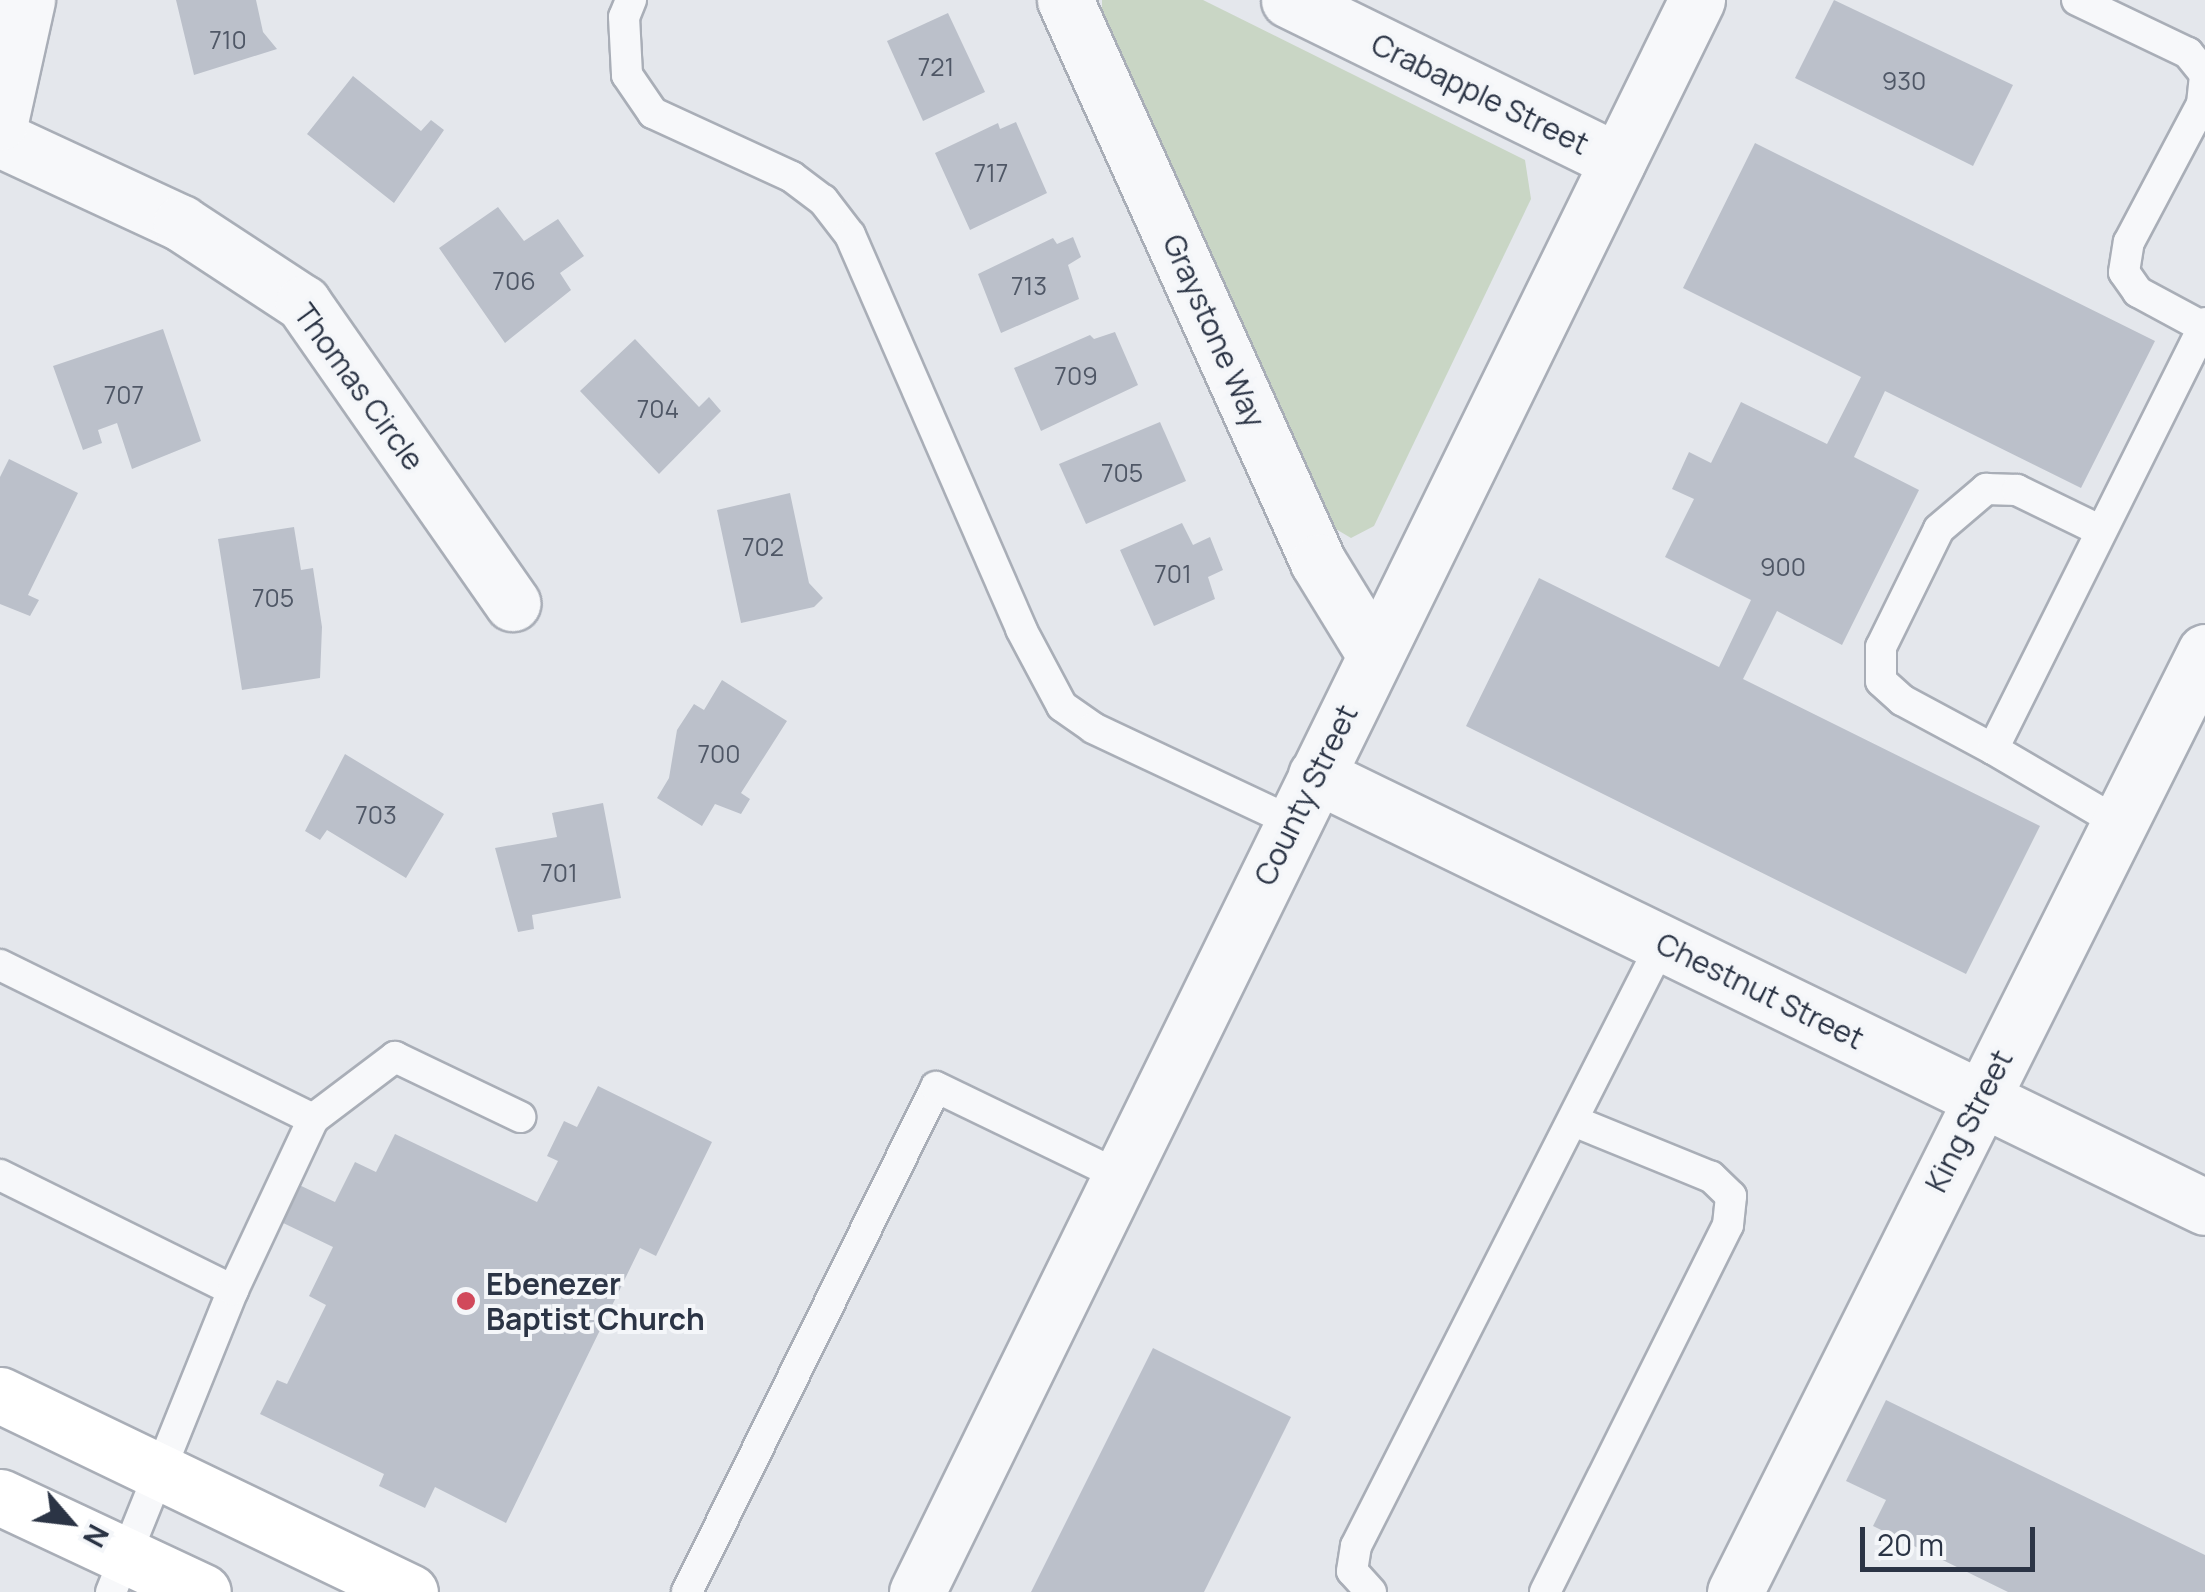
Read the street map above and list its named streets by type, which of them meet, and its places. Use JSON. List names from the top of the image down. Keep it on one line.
{"streets":{"street":["Crabapple Street","Graystone Way","Thomas Circle","County Street","Chestnut Street","King Street"]},"crossings":[["Crabapple Street","County Street"],["Graystone Way","County Street"],["County Street","Chestnut Street"],["Chestnut Street","King Street"]],"places":["Ebenezer Baptist Church"],"house_numbers":["710","721","930","717","706","713","709","707","704","705","702","900","701","705","700","703","701"],"scale_bar":"20 m","north":"bottom right"}
